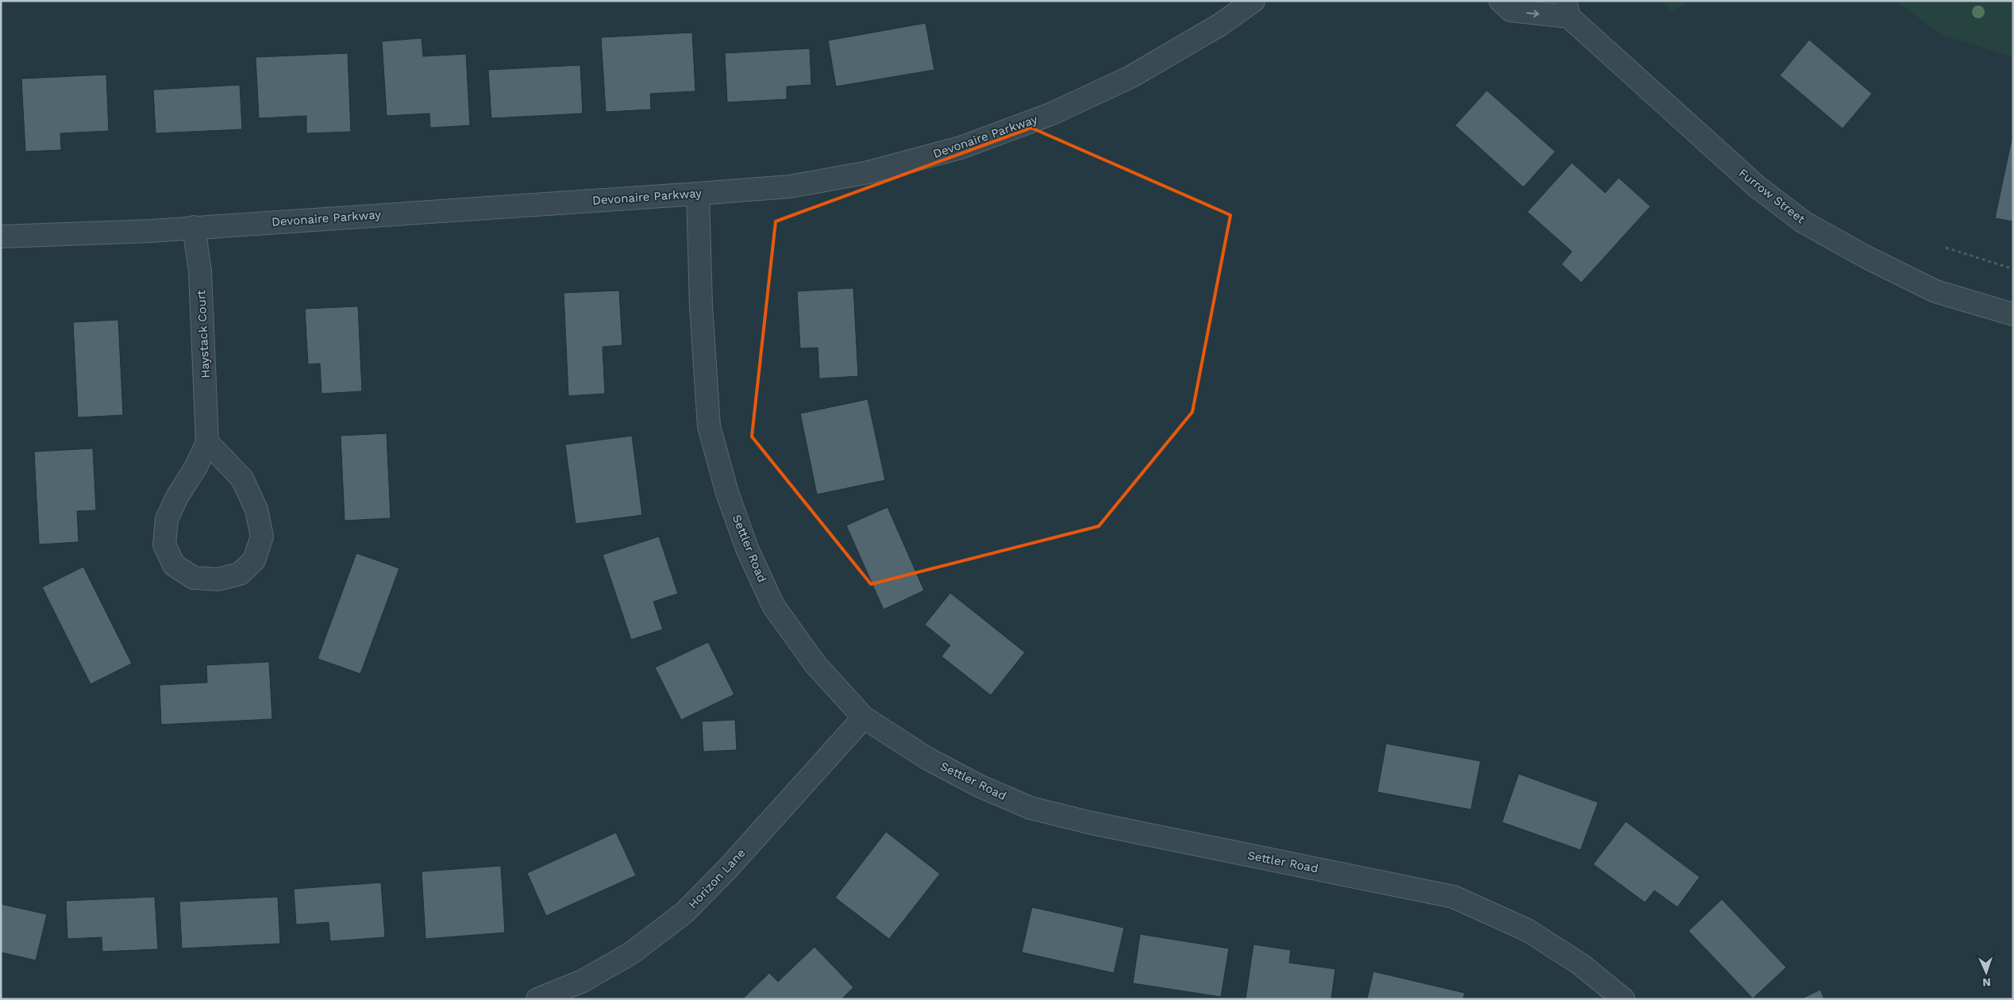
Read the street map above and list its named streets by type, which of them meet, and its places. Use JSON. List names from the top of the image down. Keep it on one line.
{"streets":{"street":["Devonaire Parkway","Furrow Street","Haystack Court","Settler Road","Horizon Lane"]},"crossings":[["Devonaire Parkway","Haystack Court"],["Devonaire Parkway","Settler Road"],["Settler Road","Horizon Lane"]],"north":"bottom"}
